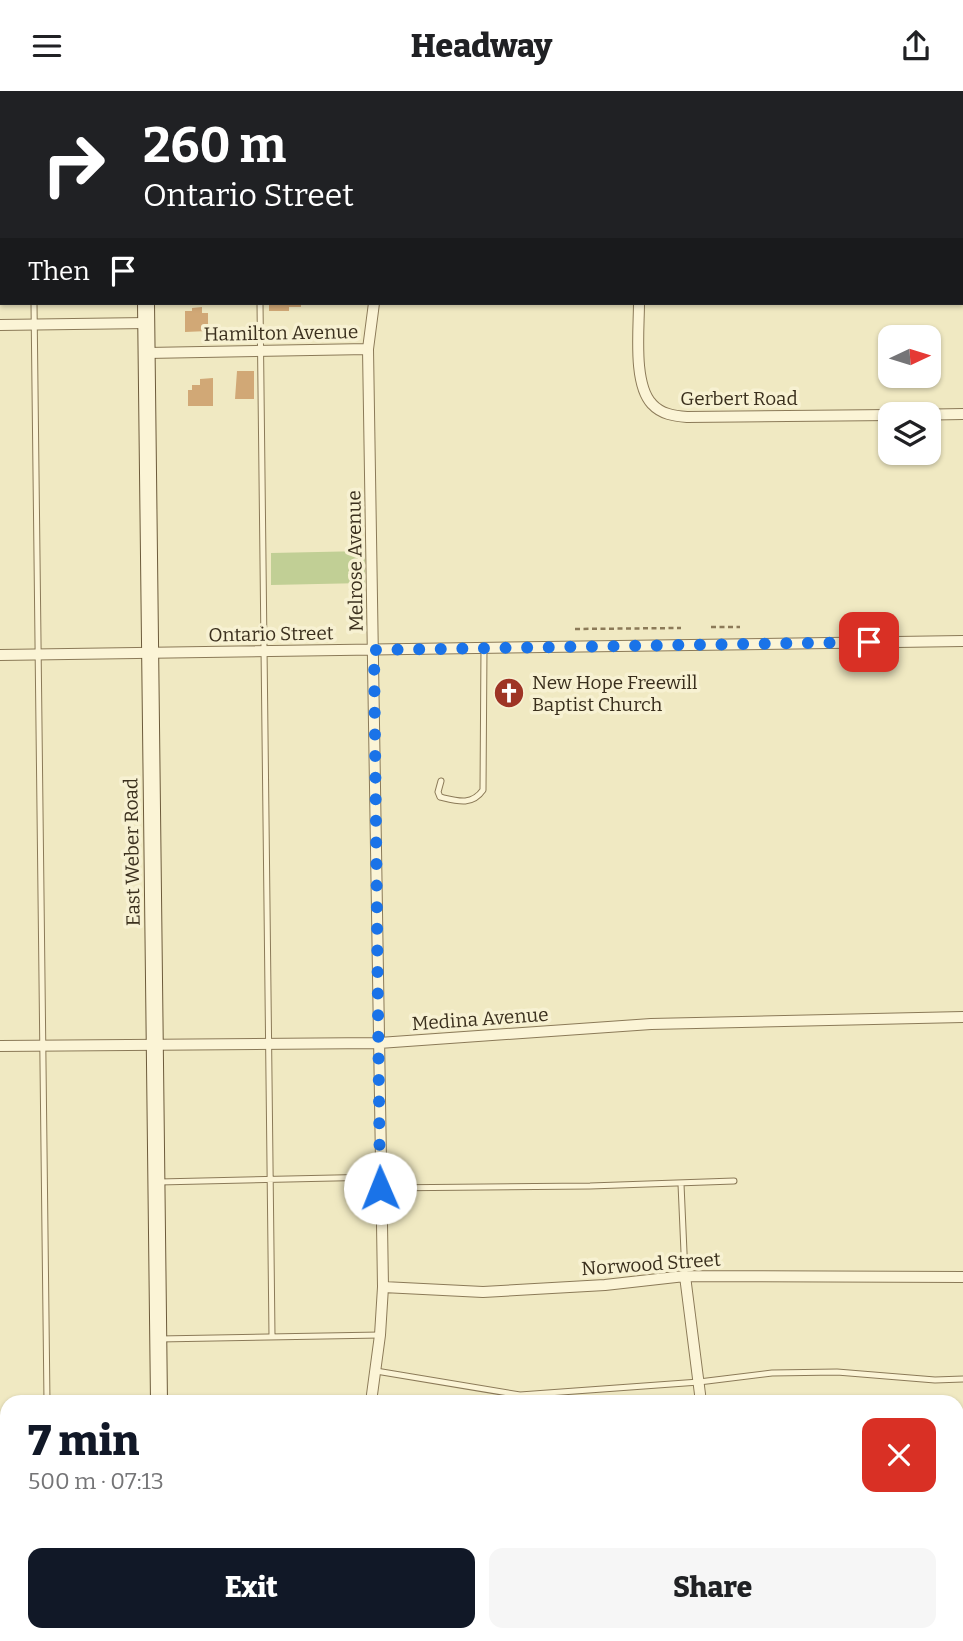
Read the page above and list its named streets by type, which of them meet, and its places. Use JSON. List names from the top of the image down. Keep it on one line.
{"streets":{"street":["Hamilton Avenue","Gerbert Road","Melrose Avenue","Ontario Street","East Weber Road","Medina Avenue","Norwood Street"]},"crossings":[["Hamilton Avenue","Melrose Avenue"],["Hamilton Avenue","East Weber Road"],["Melrose Avenue","Ontario Street"],["Melrose Avenue","Medina Avenue"],["Melrose Avenue","Norwood Street"],["Ontario Street","East Weber Road"],["East Weber Road","Medina Avenue"]],"places":{"church":["New Hope Freewill Baptist Church"]},"north":"right","page":{"header":"Headway","turn":["260 m","Ontario Street"],"then":"Then","heading":["7 min","500 m · 07:13"],"buttons":["Exit","Share"]}}
